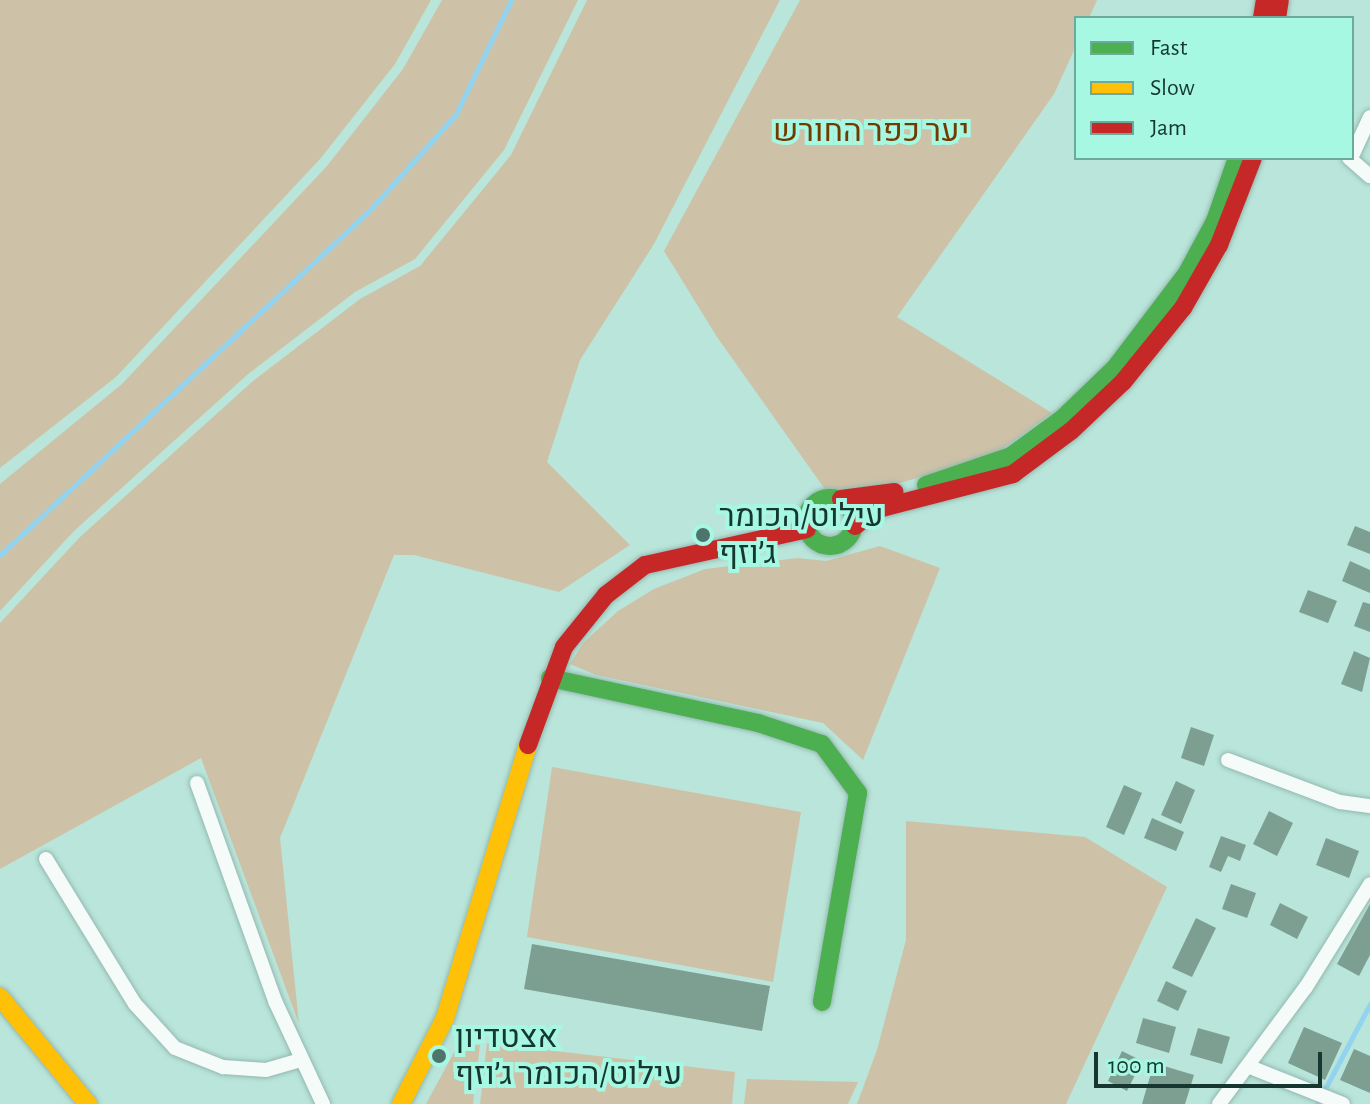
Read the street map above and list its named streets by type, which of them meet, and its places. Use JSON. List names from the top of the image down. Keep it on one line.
{"parks":["יער כפר החורש"],"places":["עילוט/הכומר ג׳וזף","אצטדיון עילוט/הכומר ג׳וזף"],"legend":["Fast","Slow","Jam"],"scale_bar":"100 m"}
